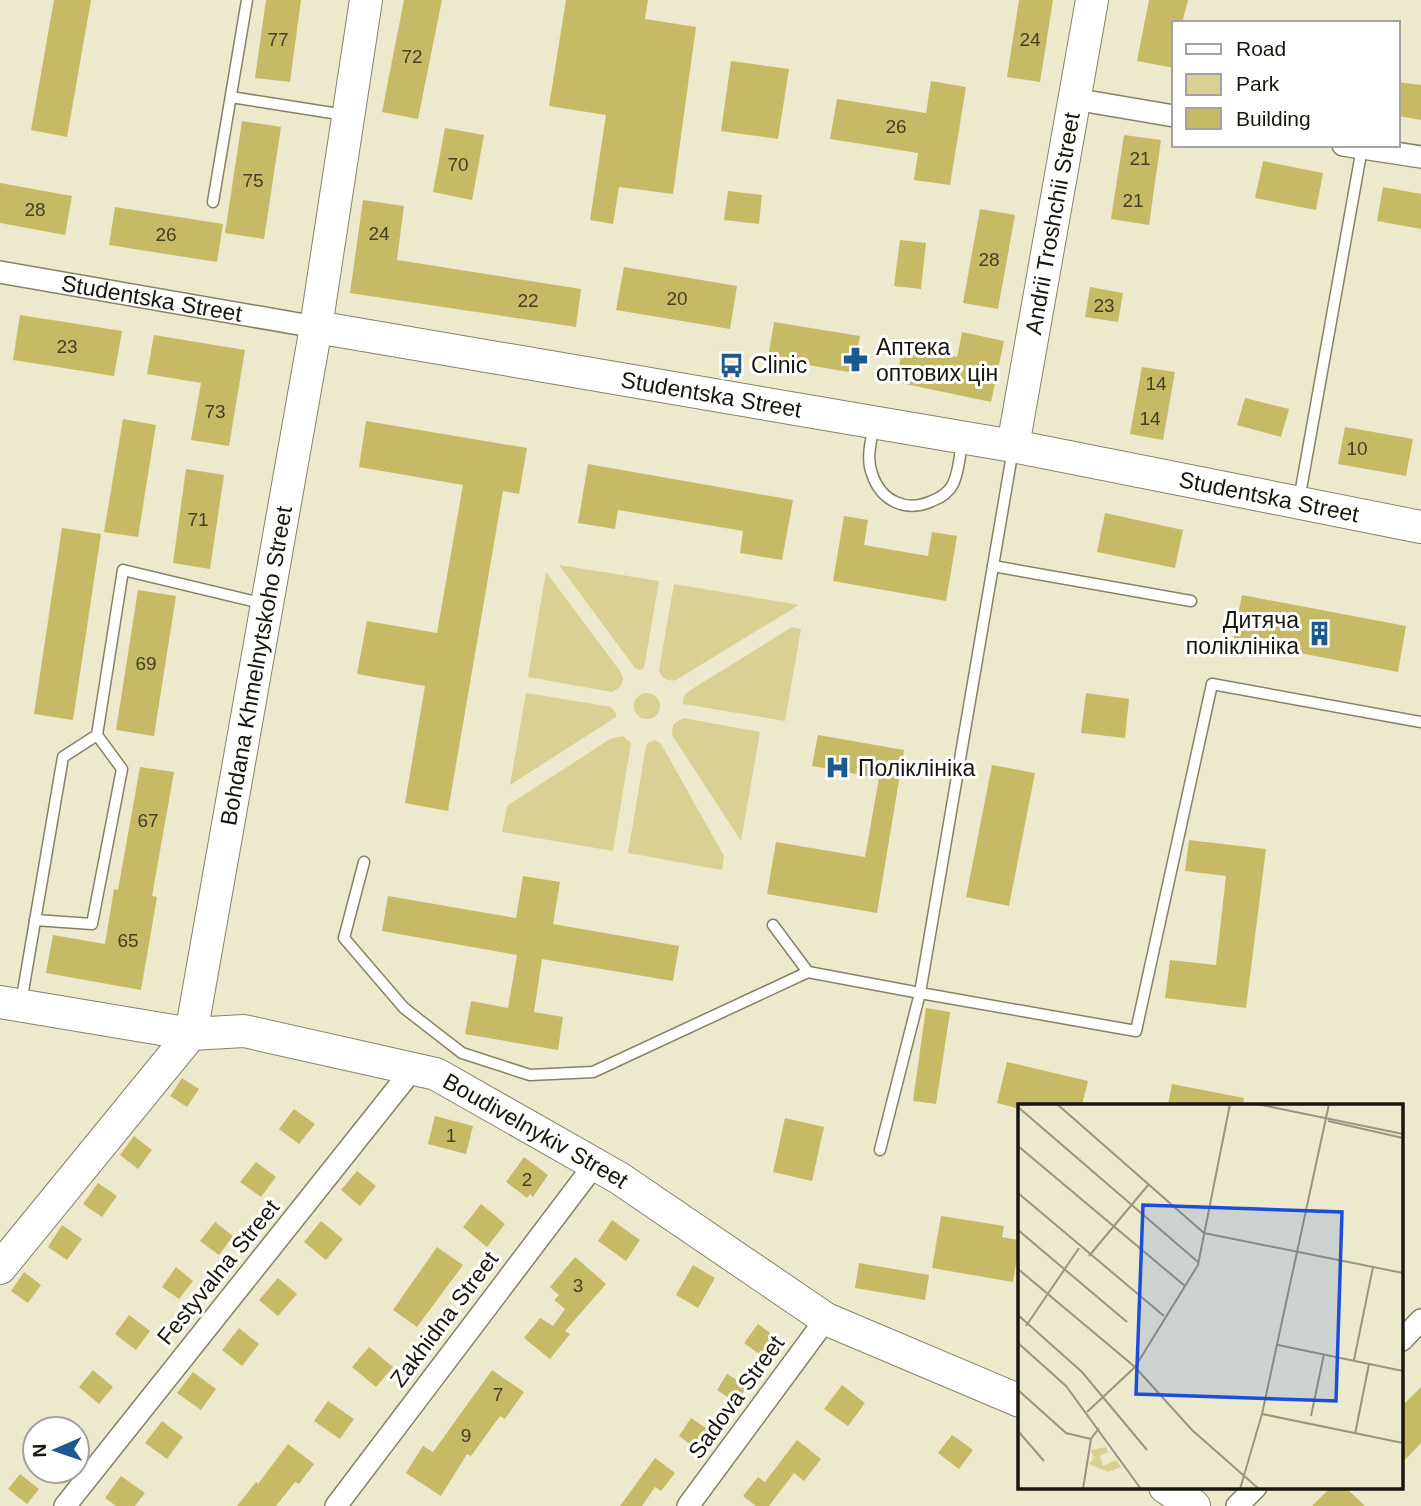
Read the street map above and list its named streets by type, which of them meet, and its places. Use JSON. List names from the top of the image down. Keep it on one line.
{"streets":{"street":["Andrii Troshchii Street","Studentska Street","Bohdana Khmelnytskoho Street","Boudivelnykiv Street","Festyvalna Street","Zakhidna Street","Sadova Street"]},"crossings":[["Andrii Troshchii Street","Studentska Street"],["Studentska Street","Bohdana Khmelnytskoho Street"],["Bohdana Khmelnytskoho Street","Boudivelnykiv Street"],["Boudivelnykiv Street","Festyvalna Street"],["Boudivelnykiv Street","Zakhidna Street"],["Boudivelnykiv Street","Sadova Street"]],"places":{"pharmacy":["Аптека оптових цін"],"bus stop":["Clinic"],"building":["Дитяча поліклініка"],"hospital":["Поліклініка"]},"house_numbers":["77","24","72","26","21","70","75","21","28","24","26","28","20","22","23","23","14","73","14","10","71","69","67","65","1","2","3","7","9"],"legend":["Road","Park","Building"],"north":"left"}
